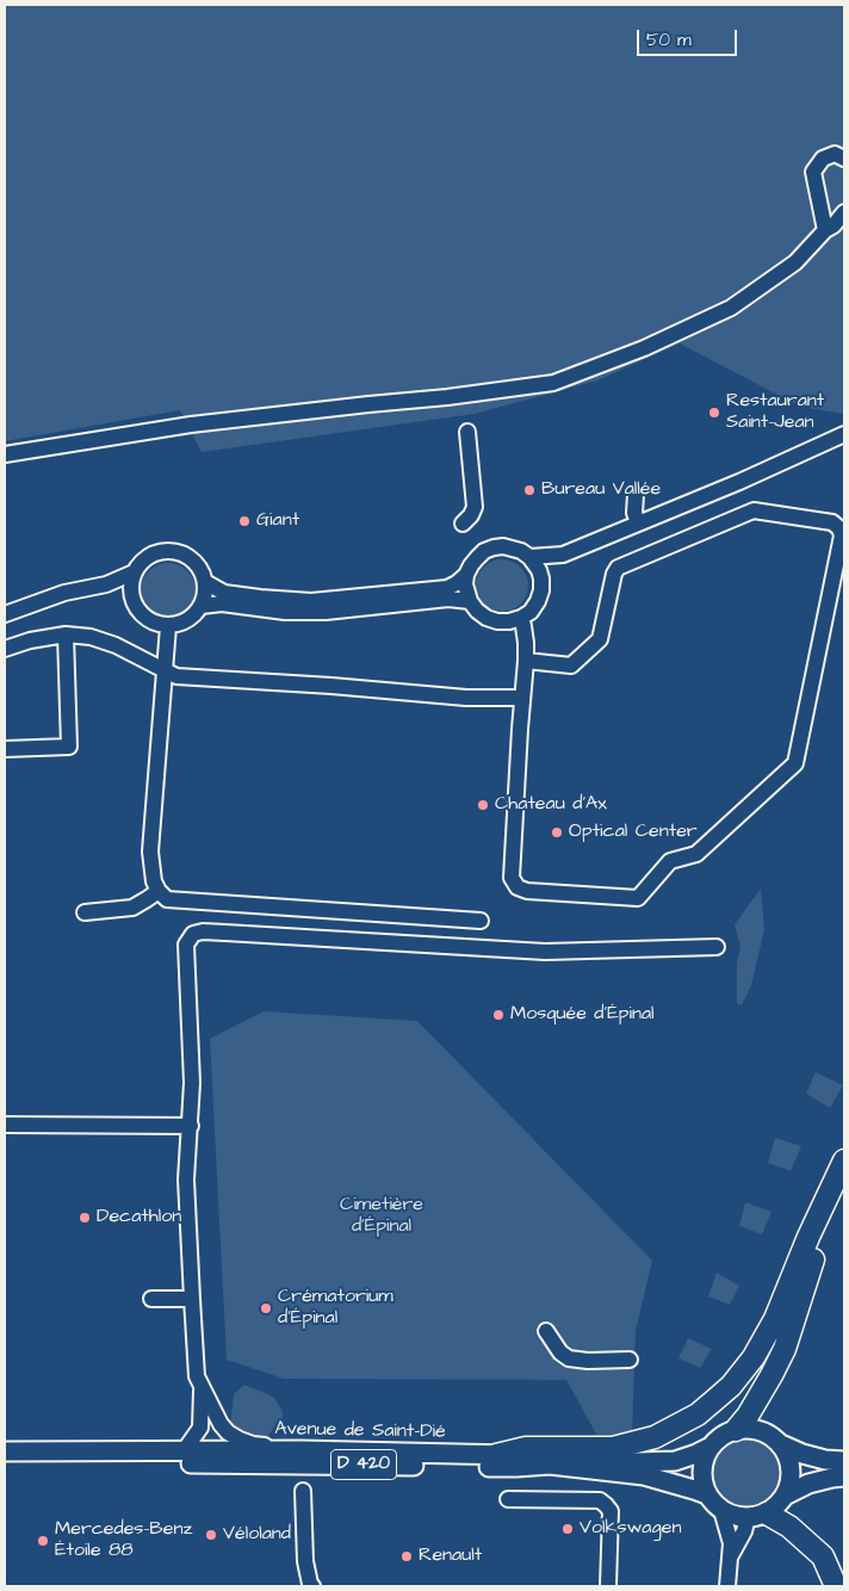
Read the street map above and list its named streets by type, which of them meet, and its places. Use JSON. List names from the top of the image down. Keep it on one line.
{"streets":{"main road":["Avenue de Saint-Dié","D 420"]},"parks":["Cimetière d'Épinal"],"places":["Restaurant Saint-Jean","Bureau Vallée","Giant","Chateau d'Ax","Optical Center","Mosquée d'Épinal","Decathlon","Crématorium d'Épinal","Volkswagen","Véloland","Mercedes-Benz Étoile 88","Renault"],"scale_bar":"50 m"}
